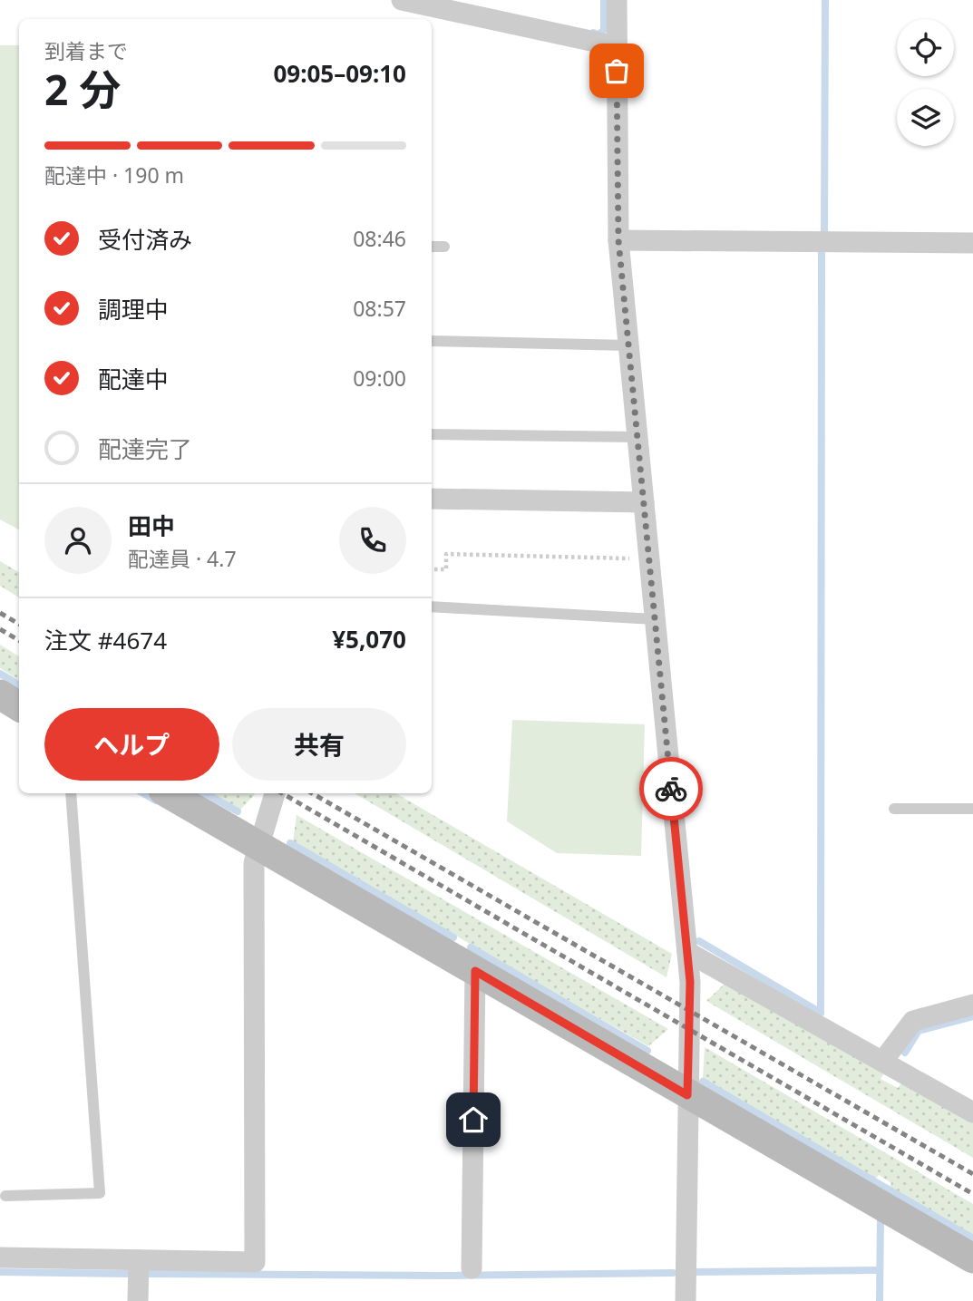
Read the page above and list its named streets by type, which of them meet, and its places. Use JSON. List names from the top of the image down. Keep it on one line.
{"page":{"heading":["2 分","到着まで","09:05–09:10"],"panel":["田中","配達員 · 4.7","注文 #4674","¥5,070"],"bar":"配達中 · 190 m","list":[["受付済み","08:46"],["調理中","08:57"],["配達中","09:00"],"配達完了"],"buttons":["ヘルプ","共有"]}}
